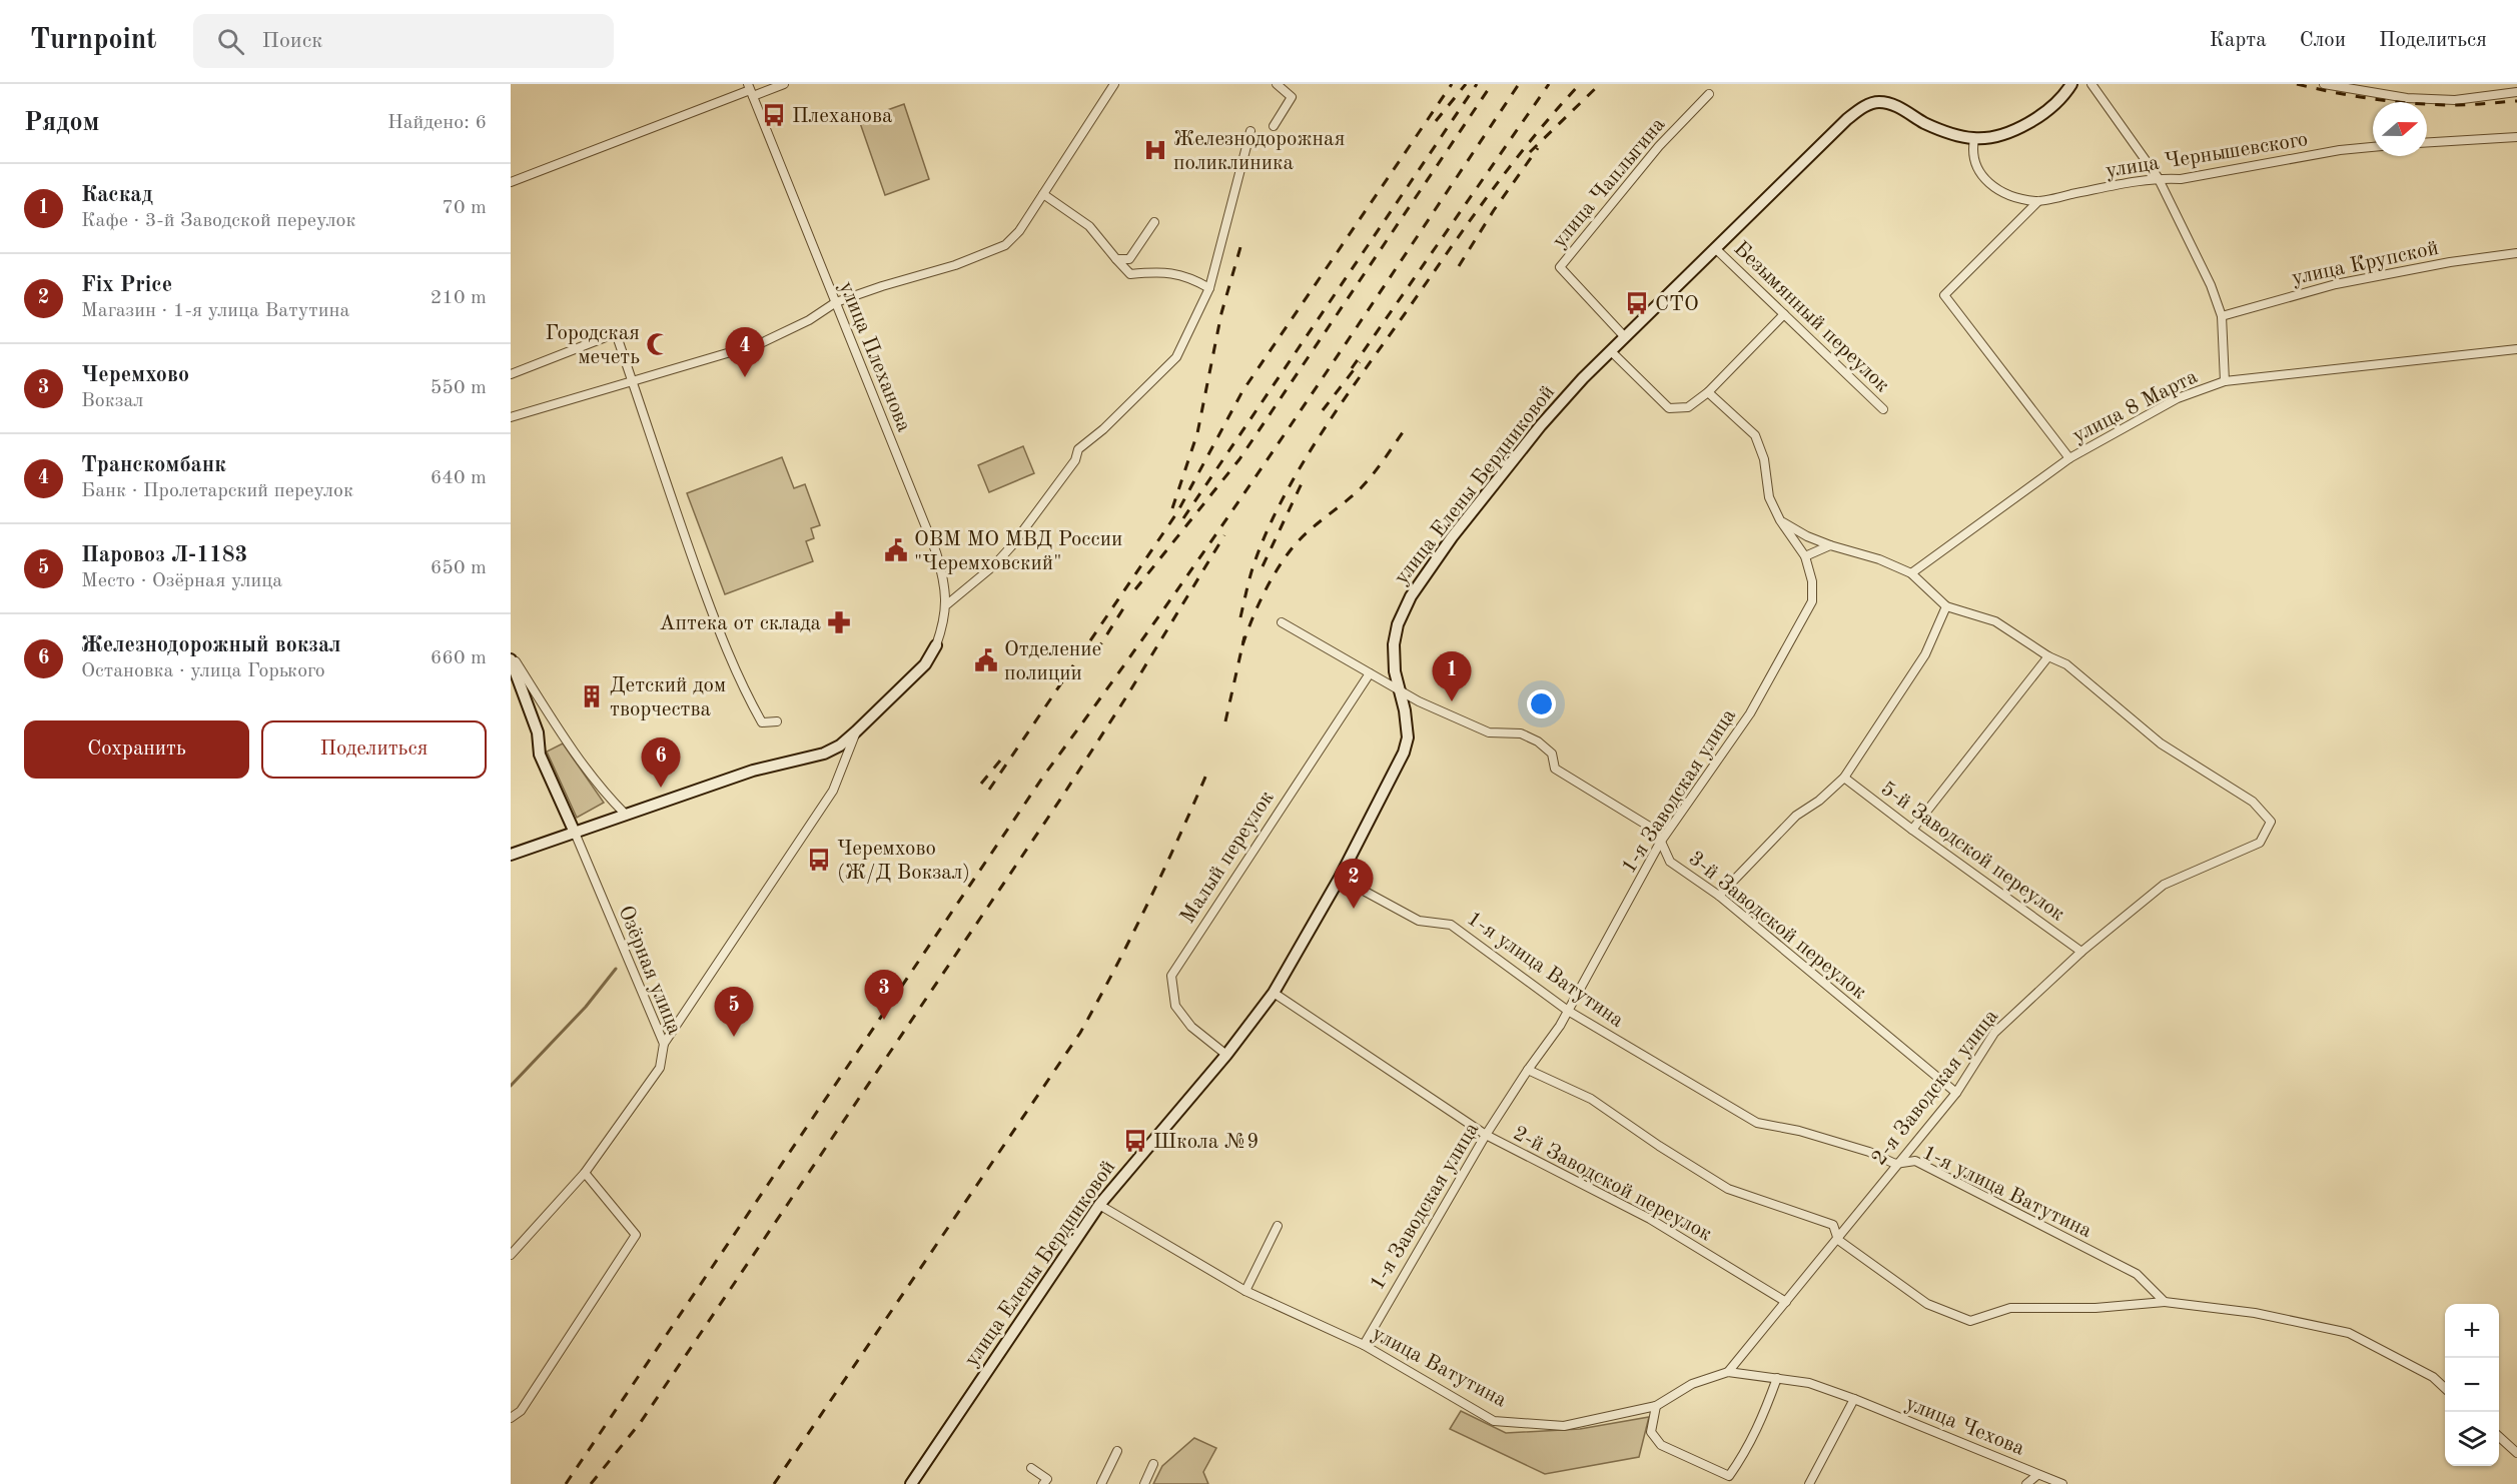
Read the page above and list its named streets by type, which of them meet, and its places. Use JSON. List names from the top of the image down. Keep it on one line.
{"streets":{"street":["улица Чернышевского","улица Чаплыгина","улица Крупской","Безымянный переулок","улица Плеханова","улица 8 Марта","улица Елены Бердниковой","1-я Заводская улица","5-й Заводской переулок","Малый переулок","3-й Заводской переулок","1-я улица Ватутина","Озёрная улица","2-я Заводская улица","2-й Заводской переулок","улица Ватутина","улица Чехова"]},"crossings":[["улица Чернышевского","улица Елены Бердниковой"],["улица Чаплыгина","улица Елены Бердниковой"],["Безымянный переулок","улица Елены Бердниковой"],["улица Елены Бердниковой","Малый переулок"],["улица Елены Бердниковой","3-й Заводской переулок"],["улица Елены Бердниковой","1-я улица Ватутина"],["улица Елены Бердниковой","2-й Заводской переулок"],["улица Елены Бердниковой","улица Ватутина"],["1-я Заводская улица","3-й Заводской переулок"],["1-я Заводская улица","1-я улица Ватутина"],["1-я Заводская улица","2-й Заводской переулок"],["1-я Заводская улица","улица Ватутина"],["5-й Заводской переулок","2-я Заводская улица"],["Малый переулок","3-й Заводской переулок"],["3-й Заводской переулок","2-я Заводская улица"],["1-я улица Ватутина","2-я Заводская улица"],["2-я Заводская улица","2-й Заводской переулок"],["2-я Заводская улица","улица Ватутина"],["улица Ватутина","улица Чехова"]],"places":{"bus stop":["Плеханова","СТО","Черемхово (Ж/Д Вокзал)","Школа №9"],"hospital":["Железнодорожная поликлиника"],"mosque":["Городская мечеть"],"public building":["ОВМ МО МВД России \"Черемховский\"","Отделение полиции"],"pharmacy":["Аптека от склада"],"building":["Детский дом творчества"]},"north":"right","page":{"header":"Turnpoint","search":"Поиск","nav":["Карта","Слои","Поделиться"],"heading":["Рядом","Найдено: 6"],"list":[{"mark":"1","name":"Каскад","note":"Кафе · 3-й Заводской переулок","value":"70 m"},{"mark":"2","name":"Fix Price","note":"Магазин · 1-я улица Ватутина","value":"210 m"},{"mark":"3","name":"Черемхово","note":"Вокзал","value":"550 m"},{"mark":"4","name":"Транскомбанк","note":"Банк · Пролетарский переулок","value":"640 m"},{"mark":"5","name":"Паровоз Л-1183","note":"Место · Озёрная улица","value":"650 m"},{"mark":"6","name":"Железнодорожный вокзал","note":"Остановка · улица Горького","value":"660 m"}],"pins":["4","1","6","2","3","5"],"buttons":["Сохранить","Поделиться"],"map_buttons":["+","−"]}}
